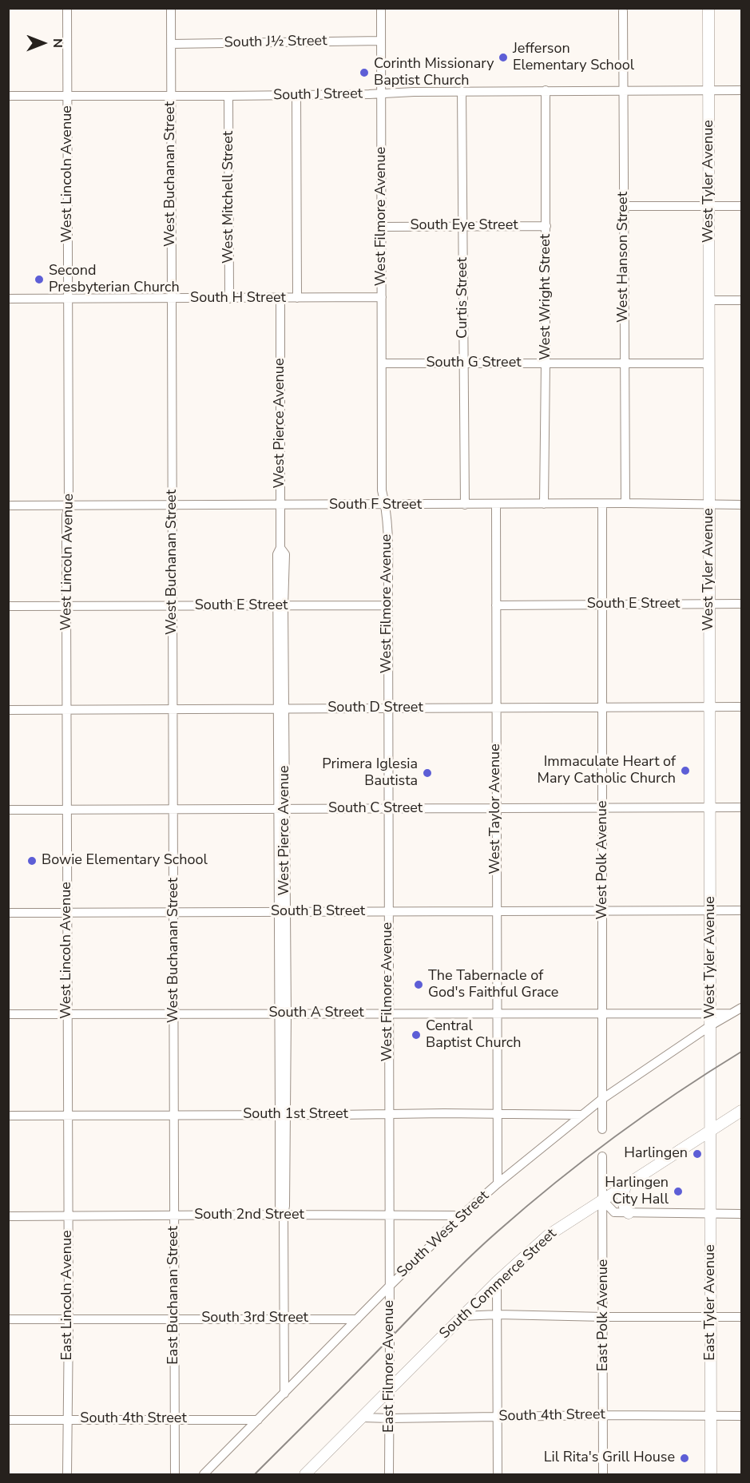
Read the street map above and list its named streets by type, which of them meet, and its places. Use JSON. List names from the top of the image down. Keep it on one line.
{"streets":{"main road":["West Tyler Avenue","South Commerce Street","East Tyler Avenue"],"street":["South J½ Street","South J Street","West Lincoln Avenue","West Buchanan Street","West Mitchell Street","West Filmore Avenue","South Eye Street","West Hanson Street","West Wright Street","Curtis Street","South H Street","South G Street","West Pierce Avenue","South F Street","South E Street","South D Street","South C Street","West Taylor Avenue","West Polk Avenue","South B Street","South A Street","South 1st Street","South 2nd Street","South West Street","East Lincoln Avenue","East Buchanan Street","East Polk Avenue","South 3rd Street","East Filmore Avenue","South 4th Street"]},"crossings":[["South J½ Street","West Buchanan Street"],["South J½ Street","West Filmore Avenue"],["South J Street","West Lincoln Avenue"],["South J Street","West Buchanan Street"],["South J Street","West Tyler Avenue"],["South J Street","West Mitchell Street"],["South J Street","West Filmore Avenue"],["South J Street","West Hanson Street"],["South J Street","West Wright Street"],["South J Street","Curtis Street"],["West Lincoln Avenue","South H Street"],["West Lincoln Avenue","South F Street"],["West Lincoln Avenue","South E Street"],["West Lincoln Avenue","South D Street"],["West Lincoln Avenue","South C Street"],["West Lincoln Avenue","South B Street"],["West Lincoln Avenue","South A Street"],["West Lincoln Avenue","South 1st Street"],["West Lincoln Avenue","East Lincoln Avenue"],["West Buchanan Street","South H Street"],["West Buchanan Street","South F Street"],["West Buchanan Street","South E Street"],["West Buchanan Street","South D Street"],["West Buchanan Street","South C Street"],["West Buchanan Street","South B Street"],["West Buchanan Street","South A Street"],["West Buchanan Street","South 1st Street"],["West Buchanan Street","East Buchanan Street"],["West Tyler Avenue","South G Street"],["West Tyler Avenue","South F Street"],["West Tyler Avenue","South E Street"],["West Tyler Avenue","South D Street"],["West Tyler Avenue","South C Street"],["West Tyler Avenue","South B Street"],["West Tyler Avenue","South A Street"],["West Tyler Avenue","South West Street"],["West Tyler Avenue","South Commerce Street"],["West Tyler Avenue","East Tyler Avenue"],["West Mitchell Street","South H Street"],["West Filmore Avenue","South Eye Street"],["West Filmore Avenue","South H Street"],["West Filmore Avenue","South G Street"],["West Filmore Avenue","South F Street"],["West Filmore Avenue","South E Street"],["West Filmore Avenue","South D Street"],["West Filmore Avenue","South C Street"],["West Filmore Avenue","South B Street"],["West Filmore Avenue","South A Street"],["West Filmore Avenue","South 1st Street"],["West Filmore Avenue","East Filmore Avenue"],["South Eye Street","West Wright Street"],["South Eye Street","Curtis Street"],["West Hanson Street","South G Street"],["West Hanson Street","South F Street"],["West Wright Street","South G Street"],["West Wright Street","South F Street"],["Curtis Street","South G Street"],["Curtis Street","South F Street"],["South H Street","West Pierce Avenue"],["West Pierce Avenue","South F Street"],["West Pierce Avenue","South E Street"],["West Pierce Avenue","South D Street"],["West Pierce Avenue","South C Street"],["West Pierce Avenue","South B Street"],["West Pierce Avenue","South A Street"],["West Pierce Avenue","South 1st Street"],["West Pierce Avenue","South 2nd Street"],["West Pierce Avenue","South West Street"],["West Pierce Avenue","South 3rd Street"],["South F Street","West Taylor Avenue"],["South F Street","West Polk Avenue"],["South E Street","West Taylor Avenue"],["South E Street","West Polk Avenue"],["South D Street","West Taylor Avenue"],["South D Street","West Polk Avenue"],["South C Street","West Taylor Avenue"],["South C Street","West Polk Avenue"],["West Taylor Avenue","South B Street"],["West Taylor Avenue","South A Street"],["West Taylor Avenue","South 1st Street"],["West Taylor Avenue","South West Street"],["West Polk Avenue","South B Street"],["West Polk Avenue","South A Street"],["West Polk Avenue","South West Street"],["South 1st Street","South West Street"],["South 1st Street","East Lincoln Avenue"],["South 1st Street","East Buchanan Street"],["South 1st Street","East Filmore Avenue"],["South 2nd Street","South West Street"],["South 2nd Street","East Lincoln Avenue"],["South 2nd Street","East Buchanan Street"],["South 2nd Street","East Filmore Avenue"],["South West Street","South 3rd Street"],["South West Street","East Filmore Avenue"],["South West Street","South 4th Street"],["South Commerce Street","East Tyler Avenue"],["South Commerce Street","East Polk Avenue"],["South Commerce Street","East Filmore Avenue"],["South Commerce Street","South 4th Street"],["East Lincoln Avenue","South 3rd Street"],["East Lincoln Avenue","South 4th Street"],["East Buchanan Street","South 3rd Street"],["East Buchanan Street","South 4th Street"],["East Tyler Avenue","South 4th Street"],["East Polk Avenue","South 4th Street"],["East Filmore Avenue","South 4th Street"]],"places":["Jefferson Elementary School","Corinth Missionary Baptist Church","Second Presbyterian Church","Immaculate Heart of Mary Catholic Church","Primera Iglesia Bautista","Bowie Elementary School","The Tabernacle of God's Faithful Grace","Central Baptist Church","Harlingen","Harlingen City Hall","Lil Rita's Grill House"],"north":"right"}
